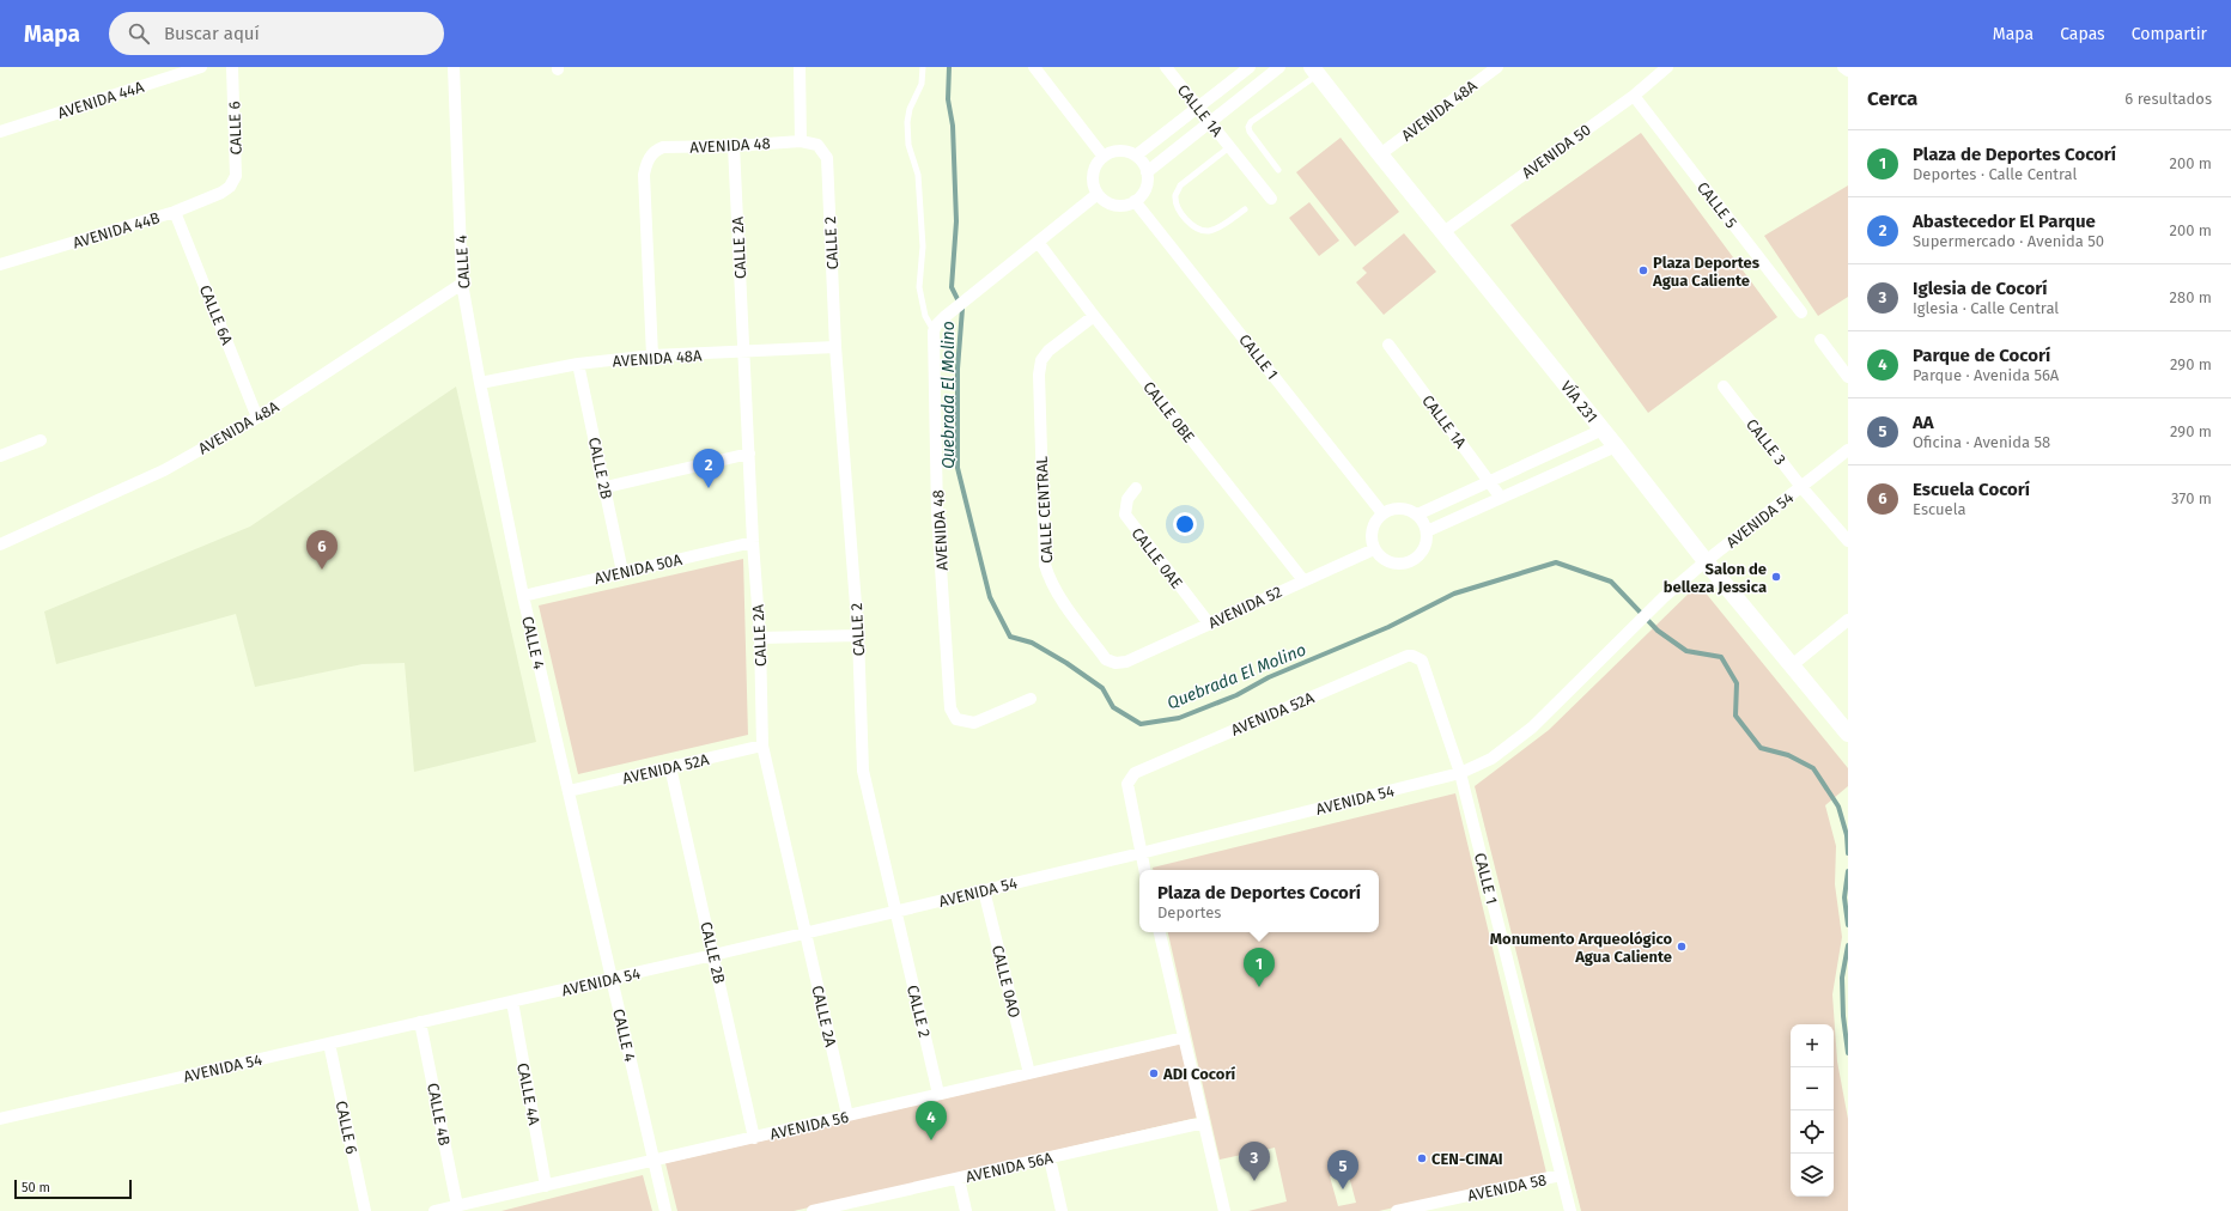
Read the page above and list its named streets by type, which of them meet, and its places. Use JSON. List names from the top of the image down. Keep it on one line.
{"streets":{"main road":["VÍA 231"],"street":["AVENIDA 44A","CALLE 1A","AVENIDA 48A","CALLE 6","AVENIDA 48","AVENIDA 50","CALLE 5","AVENIDA 44B","CALLE 2","CALLE 2A","CALLE 4","CALLE 6A","CALLE 1","CALLE 0BE","CALLE 3","CALLE 2B","CALLE CENTRAL","AVENIDA 54","CALLE 0AE","AVENIDA 50A","AVENIDA 52","AVENIDA 52A","CALLE 0AO","CALLE 4A","CALLE 4B","AVENIDA 56","AVENIDA 56A","AVENIDA 58"]},"crossings":[["AVENIDA 48A","AVENIDA 48"],["AVENIDA 48A","CALLE 2"],["AVENIDA 48A","CALLE 2A"],["AVENIDA 48A","CALLE 4"],["AVENIDA 48A","CALLE 6A"],["AVENIDA 48A","VÍA 231"],["AVENIDA 48A","CALLE 2B"],["CALLE 6","AVENIDA 44B"],["CALLE 6","AVENIDA 54"],["AVENIDA 48","CALLE 2"],["AVENIDA 48","CALLE 2A"],["AVENIDA 50","CALLE 5"],["AVENIDA 50","VÍA 231"],["AVENIDA 44B","CALLE 6A"],["CALLE 2","AVENIDA 54"],["CALLE 2","AVENIDA 56"],["CALLE 2A","AVENIDA 54"],["CALLE 2A","AVENIDA 50A"],["CALLE 2A","AVENIDA 52A"],["CALLE 2A","AVENIDA 56"],["CALLE 4","AVENIDA 54"],["CALLE 4","AVENIDA 50A"],["CALLE 4","AVENIDA 52A"],["CALLE 4","AVENIDA 56"],["CALLE 1","AVENIDA 54"],["CALLE 1","AVENIDA 52"],["CALLE 1","AVENIDA 52A"],["CALLE 1","AVENIDA 58"],["VÍA 231","AVENIDA 54"],["CALLE 0BE","CALLE CENTRAL"],["CALLE 0BE","AVENIDA 52"],["CALLE 3","AVENIDA 54"],["CALLE 2B","AVENIDA 54"],["CALLE 2B","AVENIDA 50A"],["CALLE 2B","AVENIDA 52A"],["CALLE 2B","AVENIDA 56"],["CALLE CENTRAL","AVENIDA 52"],["AVENIDA 54","AVENIDA 52A"],["AVENIDA 54","CALLE 0AO"],["AVENIDA 54","CALLE 4A"],["AVENIDA 54","CALLE 4B"],["CALLE 0AE","AVENIDA 52"],["CALLE 0AO","AVENIDA 56"],["CALLE 4A","AVENIDA 56"],["CALLE 4B","AVENIDA 56"]],"water":["Quebrada El Molino"],"places":["Plaza Deportes Agua Caliente","Salon de belleza Jessica","Monumento Arqueológico Agua Caliente","ADI Cocorí","CEN-CINAI"],"scale_bar":"50 m","page":{"header":"Mapa","search":"Buscar aquí","nav":["Mapa","Capas","Compartir"],"heading":["Cerca","6 resultados"],"list":[{"mark":"1","name":"Plaza de Deportes Cocorí","note":"Deportes · Calle Central","value":"200 m"},{"mark":"2","name":"Abastecedor El Parque","note":"Supermercado · Avenida 50","value":"200 m"},{"mark":"3","name":"Iglesia de Cocorí","note":"Iglesia · Calle Central","value":"280 m"},{"mark":"4","name":"Parque de Cocorí","note":"Parque · Avenida 56A","value":"290 m"},{"mark":"5","name":"AA","note":"Oficina · Avenida 58","value":"290 m"},{"mark":"6","name":"Escuela Cocorí","note":"Escuela","value":"370 m"}],"pins":["2","6","1","4","3","5"],"popup":["Plaza de Deportes Cocorí","Deportes"],"map_buttons":["+","−"],"scale":"50 m"}}
